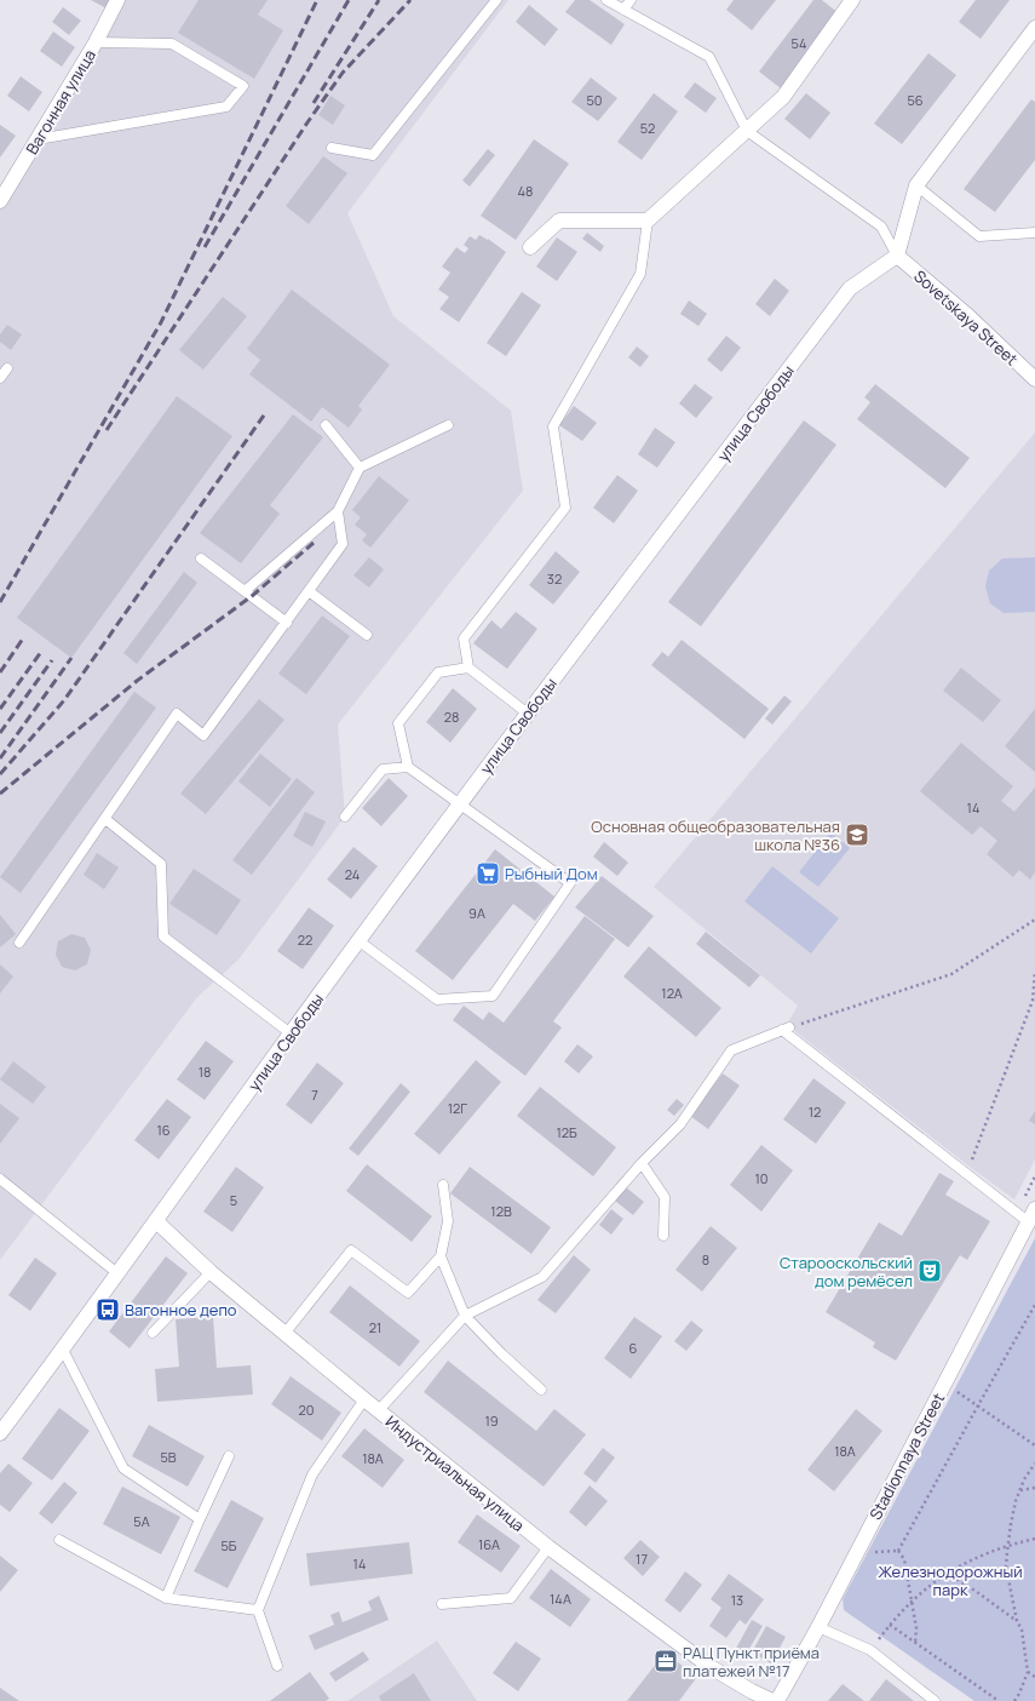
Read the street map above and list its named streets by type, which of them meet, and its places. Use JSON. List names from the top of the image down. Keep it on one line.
{"streets":{"street":["Вагонная улица","Sovetskaya Street","улица Свободы","Stadionnaya Street","Индустриальная улица"]},"crossings":[["Sovetskaya Street","улица Свободы"],["улица Свободы","Индустриальная улица"]],"parks":["Железнодорожный парк"],"places":{"school or university":["Основная общеобразовательная школа №36"],"supermarket":["Рыбный Дом"],"theatre":["Старооскольский дом ремёсел"],"bus stop":["Вагонное депо"],"office":["РАЦ Пункт приёма платежей №17"]},"house_numbers":["54","50","56","52","48","32","28","14","24","9А","22","12А","18","7","12Г","12","16","12Б","10","5","12В","8","21","6","20","19","18А","5В","18А","5А","16А","5Б","17","14","14А","13"]}
